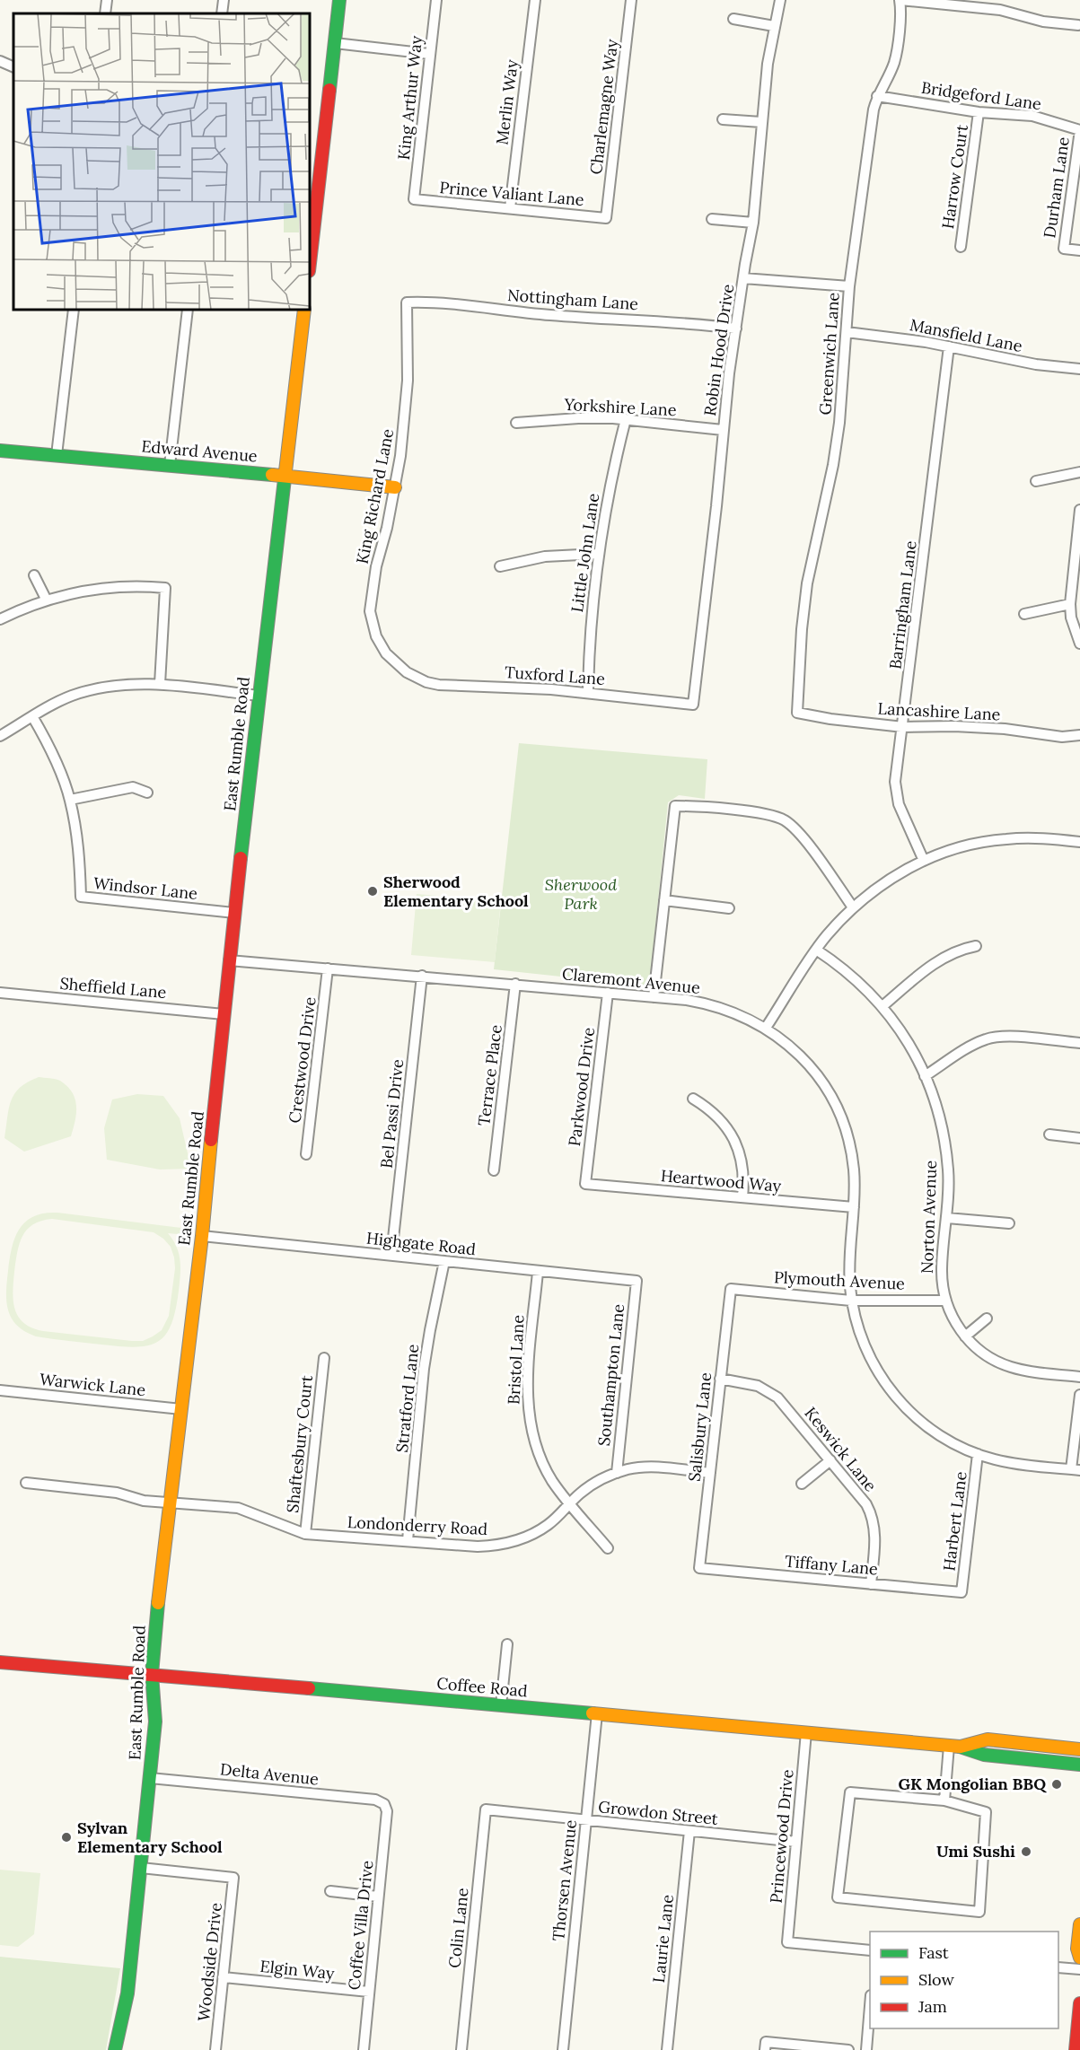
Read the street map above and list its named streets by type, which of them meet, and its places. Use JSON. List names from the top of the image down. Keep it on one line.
{"streets":{"street":["Bridgeford Lane","King Arthur Way","Merlin Way","Charlemagne Way","Harrow Court","Durham Lane","Prince Valiant Lane","Nottingham Lane","Mansfield Lane","Robin Hood Drive","Greenwich Lane","Yorkshire Lane","Edward Avenue","King Richard Lane","Little John Lane","Barringham Lane","Tuxford Lane","Lancashire Lane","East Rumble Road","Windsor Lane","Claremont Avenue","Sheffield Lane","Crestwood Drive","Terrace Place","Parkwood Drive","Bel Passi Drive","Heartwood Way","Norton Avenue","Highgate Road","Plymouth Avenue","Bristol Lane","Southampton Lane","Warwick Lane","Stratford Lane","Salisbury Lane","Shaftesbury Court","Keswick Lane","Harbert Lane","Londonderry Road","Tiffany Lane","Coffee Road","Delta Avenue","Growdon Street","Princewood Drive","Thorsen Avenue","Coffee Villa Drive","Colin Lane","Laurie Lane","Woodside Drive","Elgin Way"]},"crossings":[["Bridgeford Lane","Harrow Court"],["Bridgeford Lane","Durham Lane"],["Bridgeford Lane","Greenwich Lane"],["King Arthur Way","Prince Valiant Lane"],["Merlin Way","Prince Valiant Lane"],["Charlemagne Way","Prince Valiant Lane"],["Nottingham Lane","Robin Hood Drive"],["Nottingham Lane","King Richard Lane"],["Mansfield Lane","Greenwich Lane"],["Mansfield Lane","Barringham Lane"],["Robin Hood Drive","Yorkshire Lane"],["Robin Hood Drive","Tuxford Lane"],["Greenwich Lane","Lancashire Lane"],["Yorkshire Lane","Little John Lane"],["Edward Avenue","King Richard Lane"],["Edward Avenue","East Rumble Road"],["King Richard Lane","Tuxford Lane"],["Little John Lane","Tuxford Lane"],["Barringham Lane","Lancashire Lane"],["East Rumble Road","Windsor Lane"],["East Rumble Road","Claremont Avenue"],["East Rumble Road","Sheffield Lane"],["East Rumble Road","Highgate Road"],["East Rumble Road","Warwick Lane"],["East Rumble Road","Londonderry Road"],["East Rumble Road","Coffee Road"],["East Rumble Road","Delta Avenue"],["East Rumble Road","Woodside Drive"],["Claremont Avenue","Crestwood Drive"],["Claremont Avenue","Terrace Place"],["Claremont Avenue","Parkwood Drive"],["Claremont Avenue","Bel Passi Drive"],["Claremont Avenue","Heartwood Way"],["Claremont Avenue","Plymouth Avenue"],["Claremont Avenue","Harbert Lane"],["Parkwood Drive","Heartwood Way"],["Bel Passi Drive","Highgate Road"],["Norton Avenue","Plymouth Avenue"],["Highgate Road","Bristol Lane"],["Highgate Road","Southampton Lane"],["Highgate Road","Stratford Lane"],["Plymouth Avenue","Salisbury Lane"],["Bristol Lane","Londonderry Road"],["Southampton Lane","Londonderry Road"],["Stratford Lane","Londonderry Road"],["Salisbury Lane","Keswick Lane"],["Salisbury Lane","Londonderry Road"],["Salisbury Lane","Tiffany Lane"],["Shaftesbury Court","Londonderry Road"],["Keswick Lane","Tiffany Lane"],["Harbert Lane","Tiffany Lane"],["Coffee Road","Princewood Drive"],["Coffee Road","Thorsen Avenue"],["Delta Avenue","Coffee Villa Drive"],["Growdon Street","Princewood Drive"],["Growdon Street","Thorsen Avenue"],["Growdon Street","Colin Lane"],["Growdon Street","Laurie Lane"],["Coffee Villa Drive","Elgin Way"],["Woodside Drive","Elgin Way"]],"parks":["Sherwood Park"],"places":["Sherwood Elementary School","GK Mongolian BBQ","Sylvan Elementary School","Umi Sushi"],"legend":["Fast","Slow","Jam"]}
